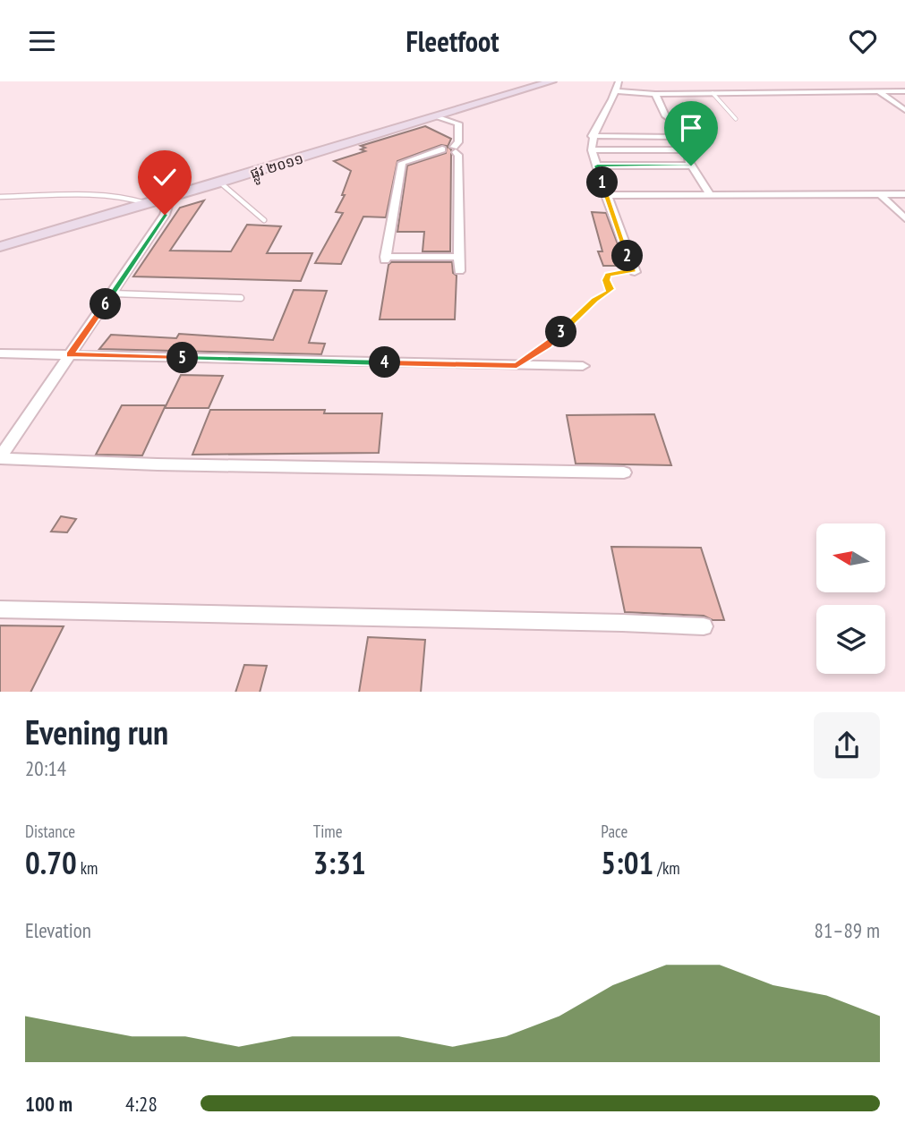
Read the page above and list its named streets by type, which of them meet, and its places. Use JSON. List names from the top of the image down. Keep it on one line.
{"streets":{"main road":["ផ្លូវ ២០១១"]},"north":"left","page":{"header":"Fleetfoot","pins":["1","2","6","3","5","4"],"heading":["Evening run","20:14"],"stats":[["Distance","0.70 km"],["Time","3:31"],["Pace","5:01 /km"]],"chart":["Elevation","81–89 m"],"list":[{"name":"100 m","note":"4:28"}]}}
